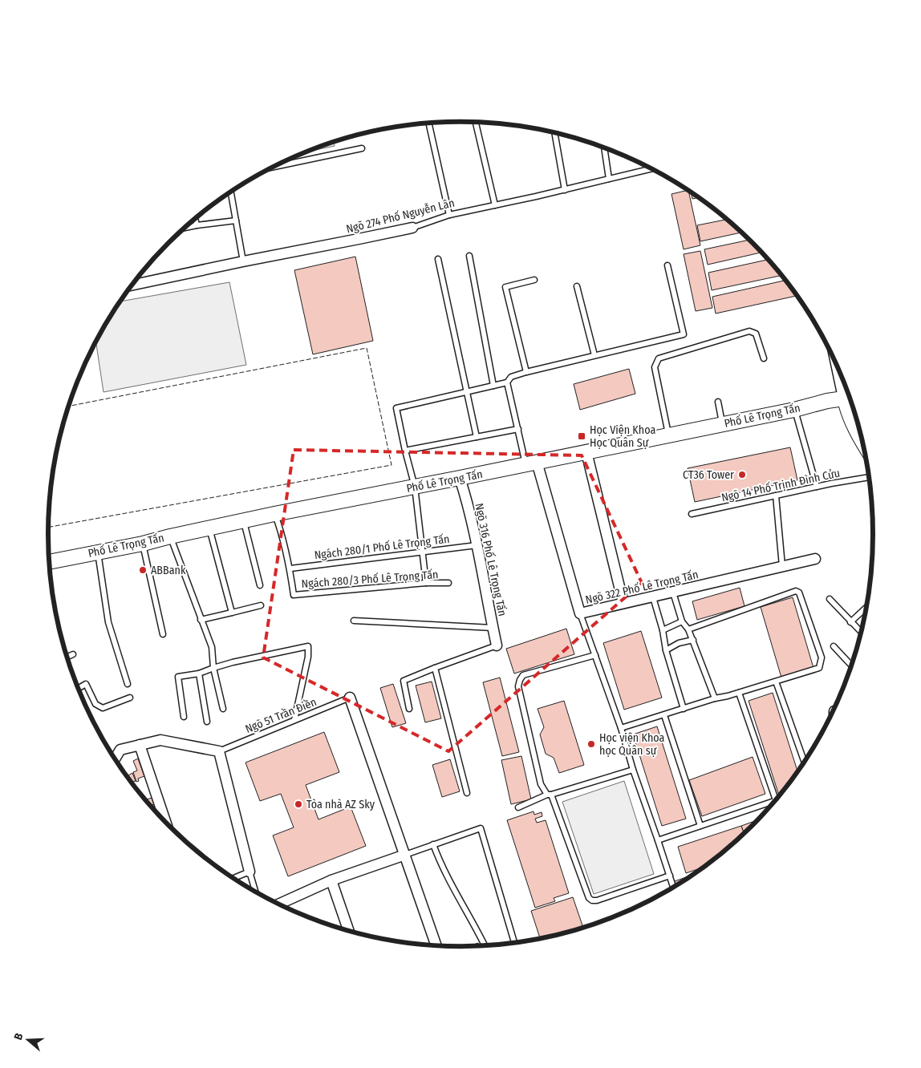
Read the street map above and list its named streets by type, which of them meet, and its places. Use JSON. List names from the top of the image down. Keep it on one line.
{"streets":{"main road":["Phố Lê Trọng Tấn"],"street":["Ngõ 274 Phố Nguyễn Lân","Ngõ 316 Phố Lê Trọng Tấn","Ngõ 322 Phố Lê Trọng Tấn"],"lane":["Ngõ 14 Phố Trịnh Đình Cửu","Ngách 280/1 Phố Lê Trọng Tấn","Ngách 280/3 Phố Lê Trọng Tấn","Ngõ 51 Trần Điền"]},"crossings":[["Phố Lê Trọng Tấn","Ngõ 316 Phố Lê Trọng Tấn"],["Phố Lê Trọng Tấn","Ngõ 322 Phố Lê Trọng Tấn"],["Ngách 280/1 Phố Lê Trọng Tấn","Ngõ 316 Phố Lê Trọng Tấn"],["Ngách 280/1 Phố Lê Trọng Tấn","Ngách 280/3 Phố Lê Trọng Tấn"]],"places":{"transit":["Học Viện Khoa Học Quân Sự"],"other":["CT36 Tower","ABBank","Học viện Khoa học Quân sự","Tòa nhà AZ Sky"]},"north":"left"}
